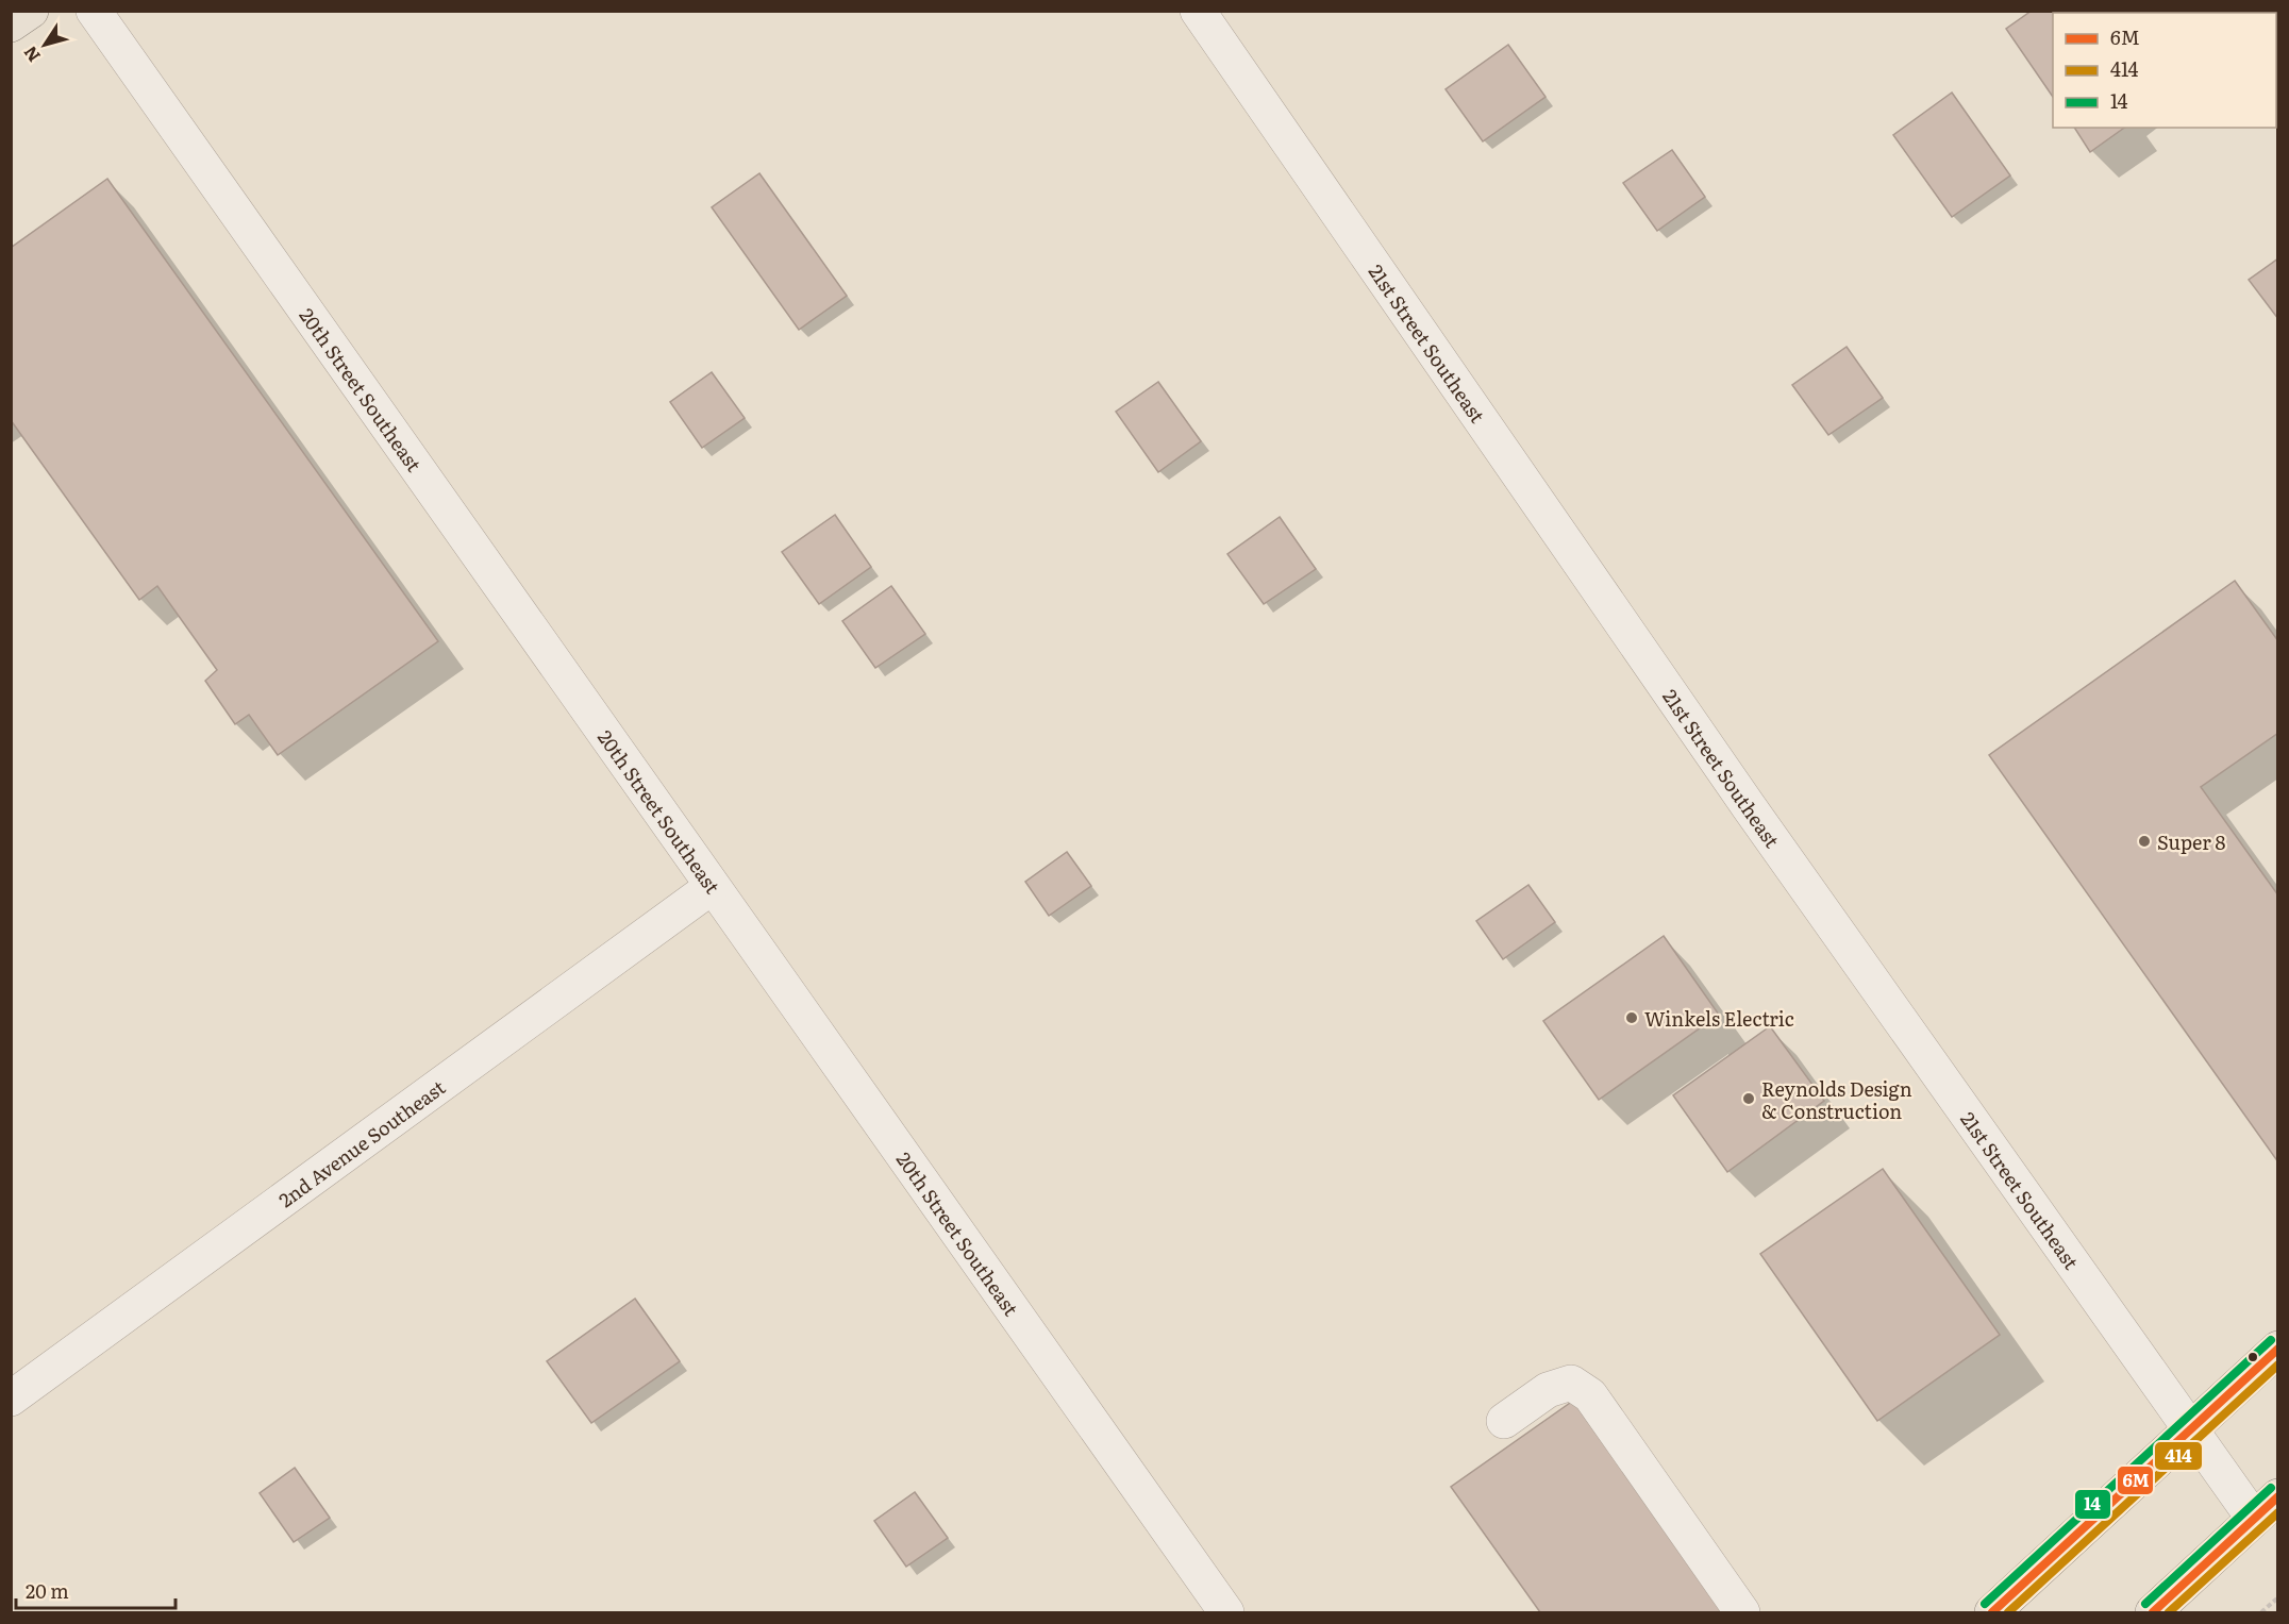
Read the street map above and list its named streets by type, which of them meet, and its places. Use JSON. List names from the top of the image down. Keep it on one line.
{"streets":{"street":["21st Street Southeast","20th Street Southeast","2nd Avenue Southeast"]},"crossings":[["20th Street Southeast","2nd Avenue Southeast"]],"places":["Super 8","Winkels Electric","Reynolds Design & Construction"],"lines":["transit line 14","transit line 6M","transit line 414"],"legend":["6M","414","14"],"scale_bar":"20 m","north":"bottom left"}
